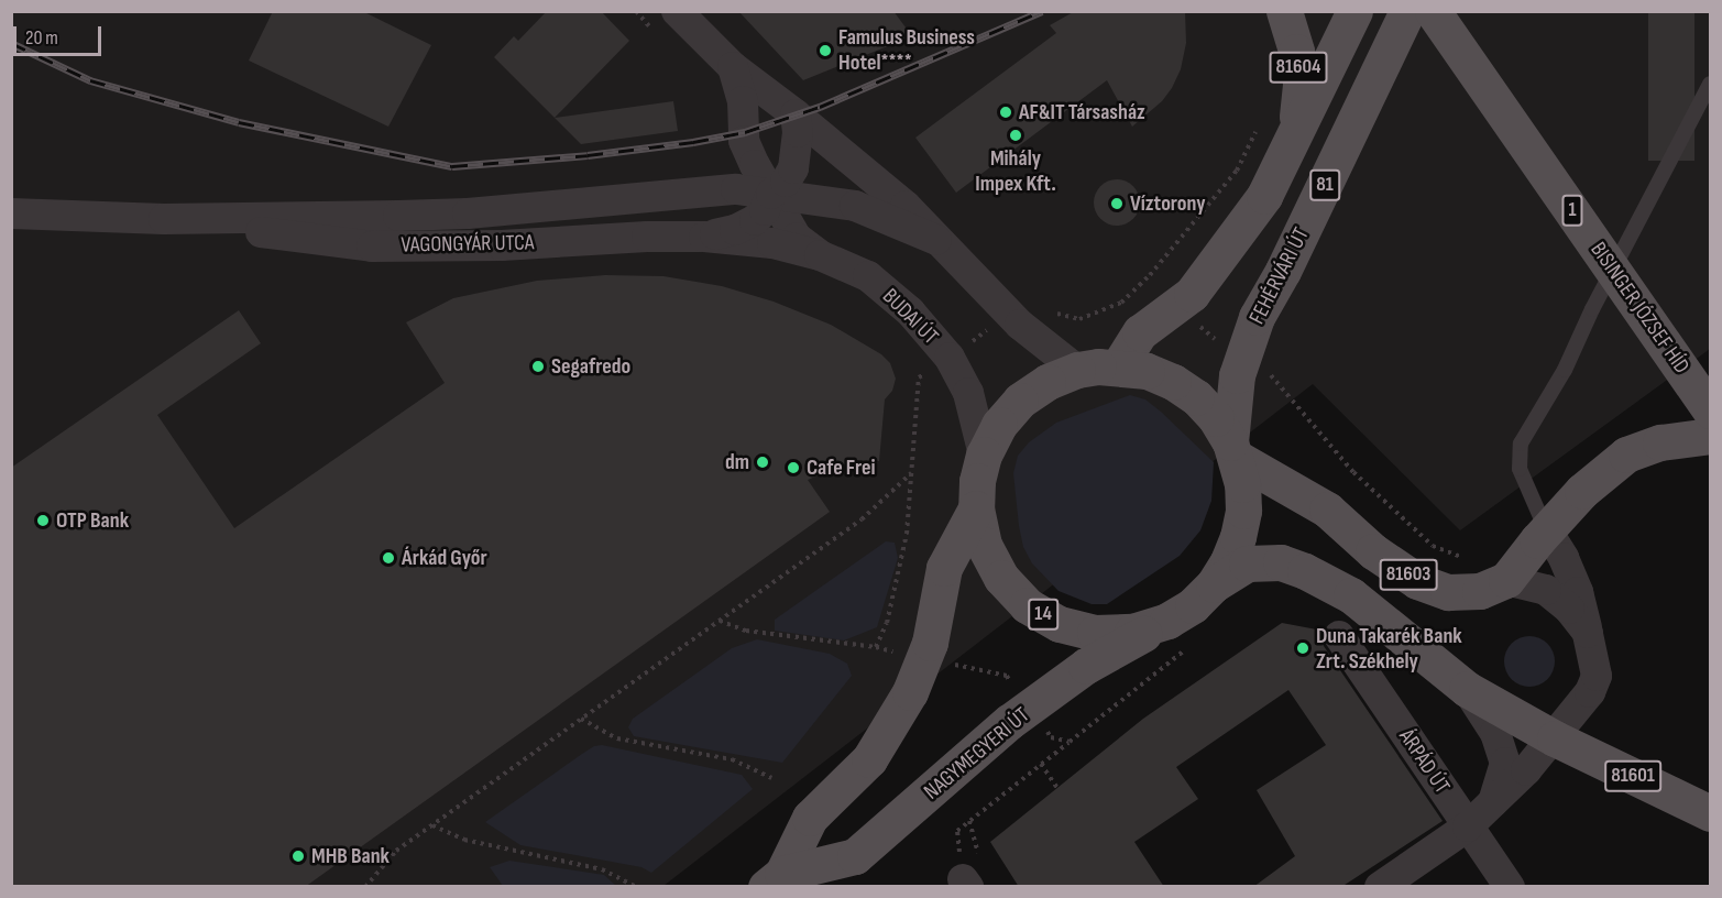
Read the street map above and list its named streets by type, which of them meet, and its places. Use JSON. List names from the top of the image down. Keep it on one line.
{"streets":{"main road":["81604","81","1","FEHÉRVÁRI ÚT","BISINGER JÓZSEF HÍD","81603","14","NAGYMEGYERI ÚT","81601"],"street":["VAGONGYÁR UTCA","BUDAI ÚT","ÁRPÁD ÚT"]},"crossings":[["81604","81"],["81","14"],["VAGONGYÁR UTCA","BUDAI ÚT"],["FEHÉRVÁRI ÚT","81603"],["FEHÉRVÁRI ÚT","14"],["BUDAI ÚT","14"],["81603","14"],["14","NAGYMEGYERI ÚT"],["14","81601"]],"places":["Famulus Business Hotel****","AF&IT Társasház","Mihály Impex Kft.","Víztorony","Segafredo","dm","Cafe Frei","OTP Bank","Árkád Győr","Duna Takarék Bank Zrt. Székhely","MHB Bank"],"scale_bar":"20 m"}
